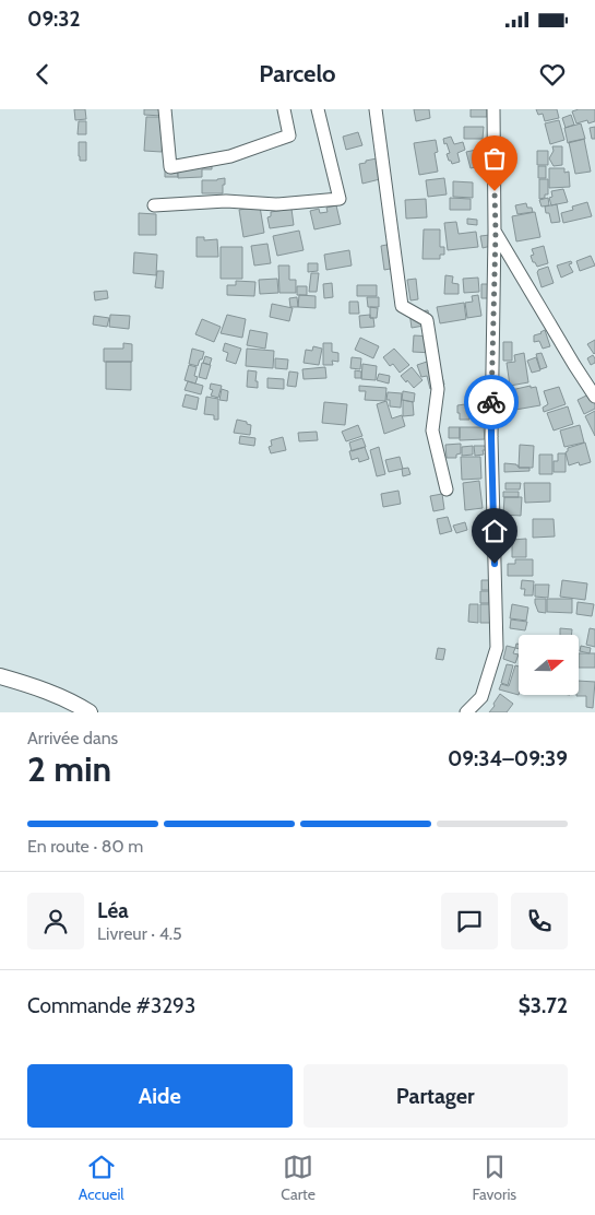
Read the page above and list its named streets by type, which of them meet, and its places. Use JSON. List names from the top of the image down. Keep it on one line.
{"north":"right","page":{"status":"09:32","header":"Parcelo","heading":["2 min","Arrivée dans","09:34–09:39"],"panel":["Léa","Livreur · 4.5","Commande #3293","$3.72"],"bar":"En route · 80 m","buttons":["Aide","Partager"],"tabs":["Accueil","Carte","Favoris"]}}
